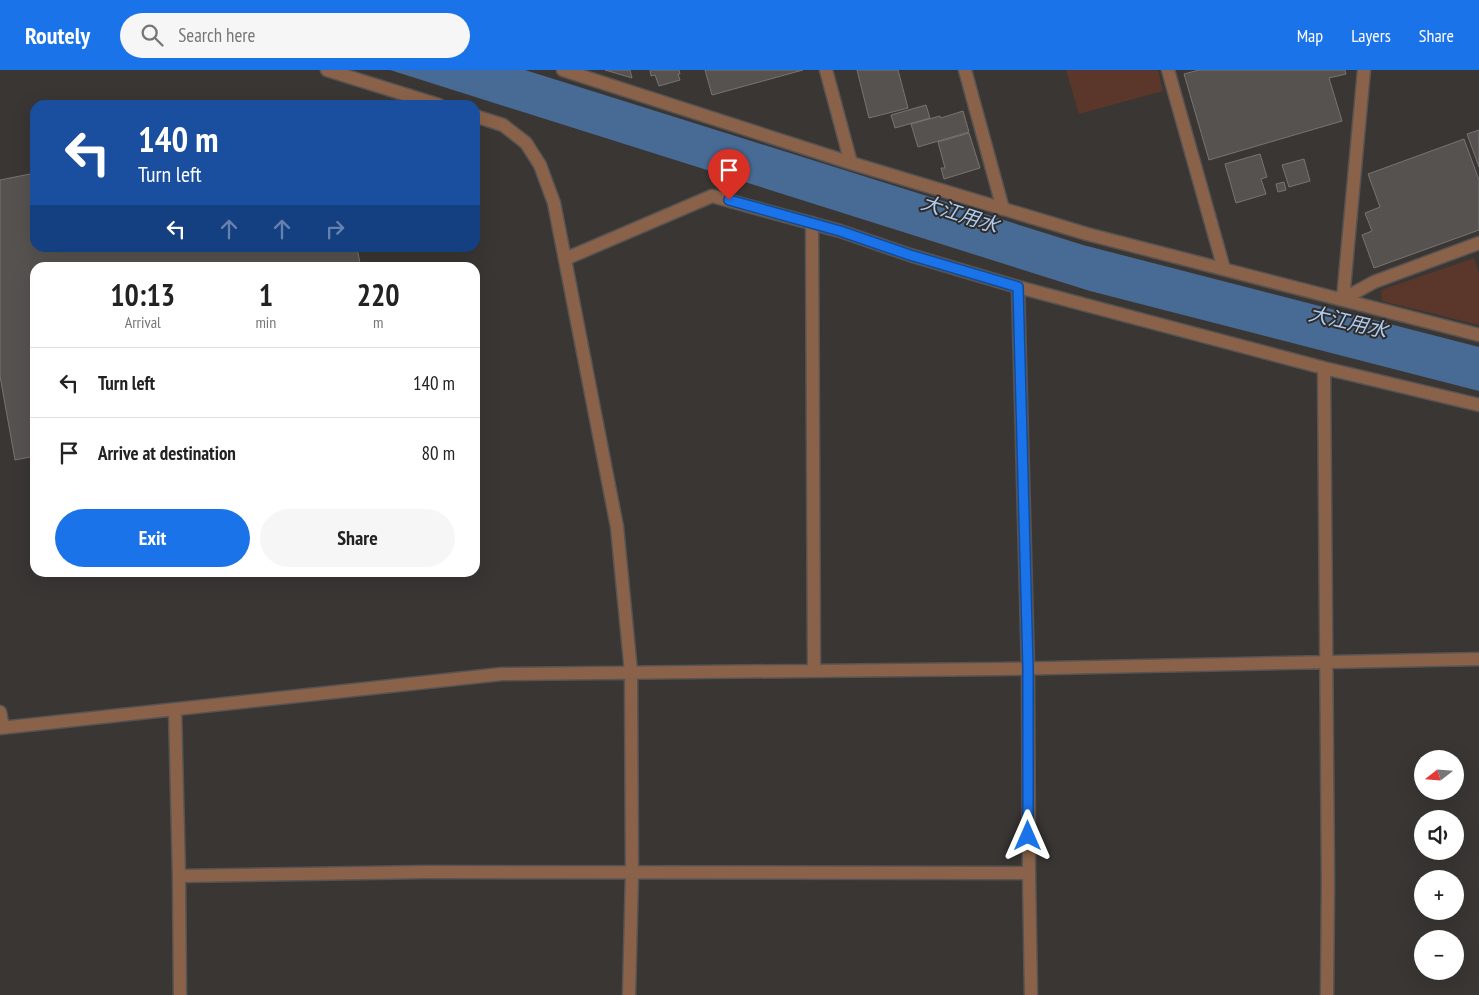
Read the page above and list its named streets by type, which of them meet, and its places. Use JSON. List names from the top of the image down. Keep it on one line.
{"water":["大江用水"],"north":"left","page":{"header":"Routely","search":"Search here","nav":["Map","Layers","Share"],"turn":["140 m","Turn left"],"eta":["10:13","Arrival","1","min","220","m"],"list":[{"name":"Turn left","value":"140 m"},{"name":"Arrive at destination","value":"80 m"}],"buttons":["Exit","Share"],"map_buttons":["+","−"]}}
